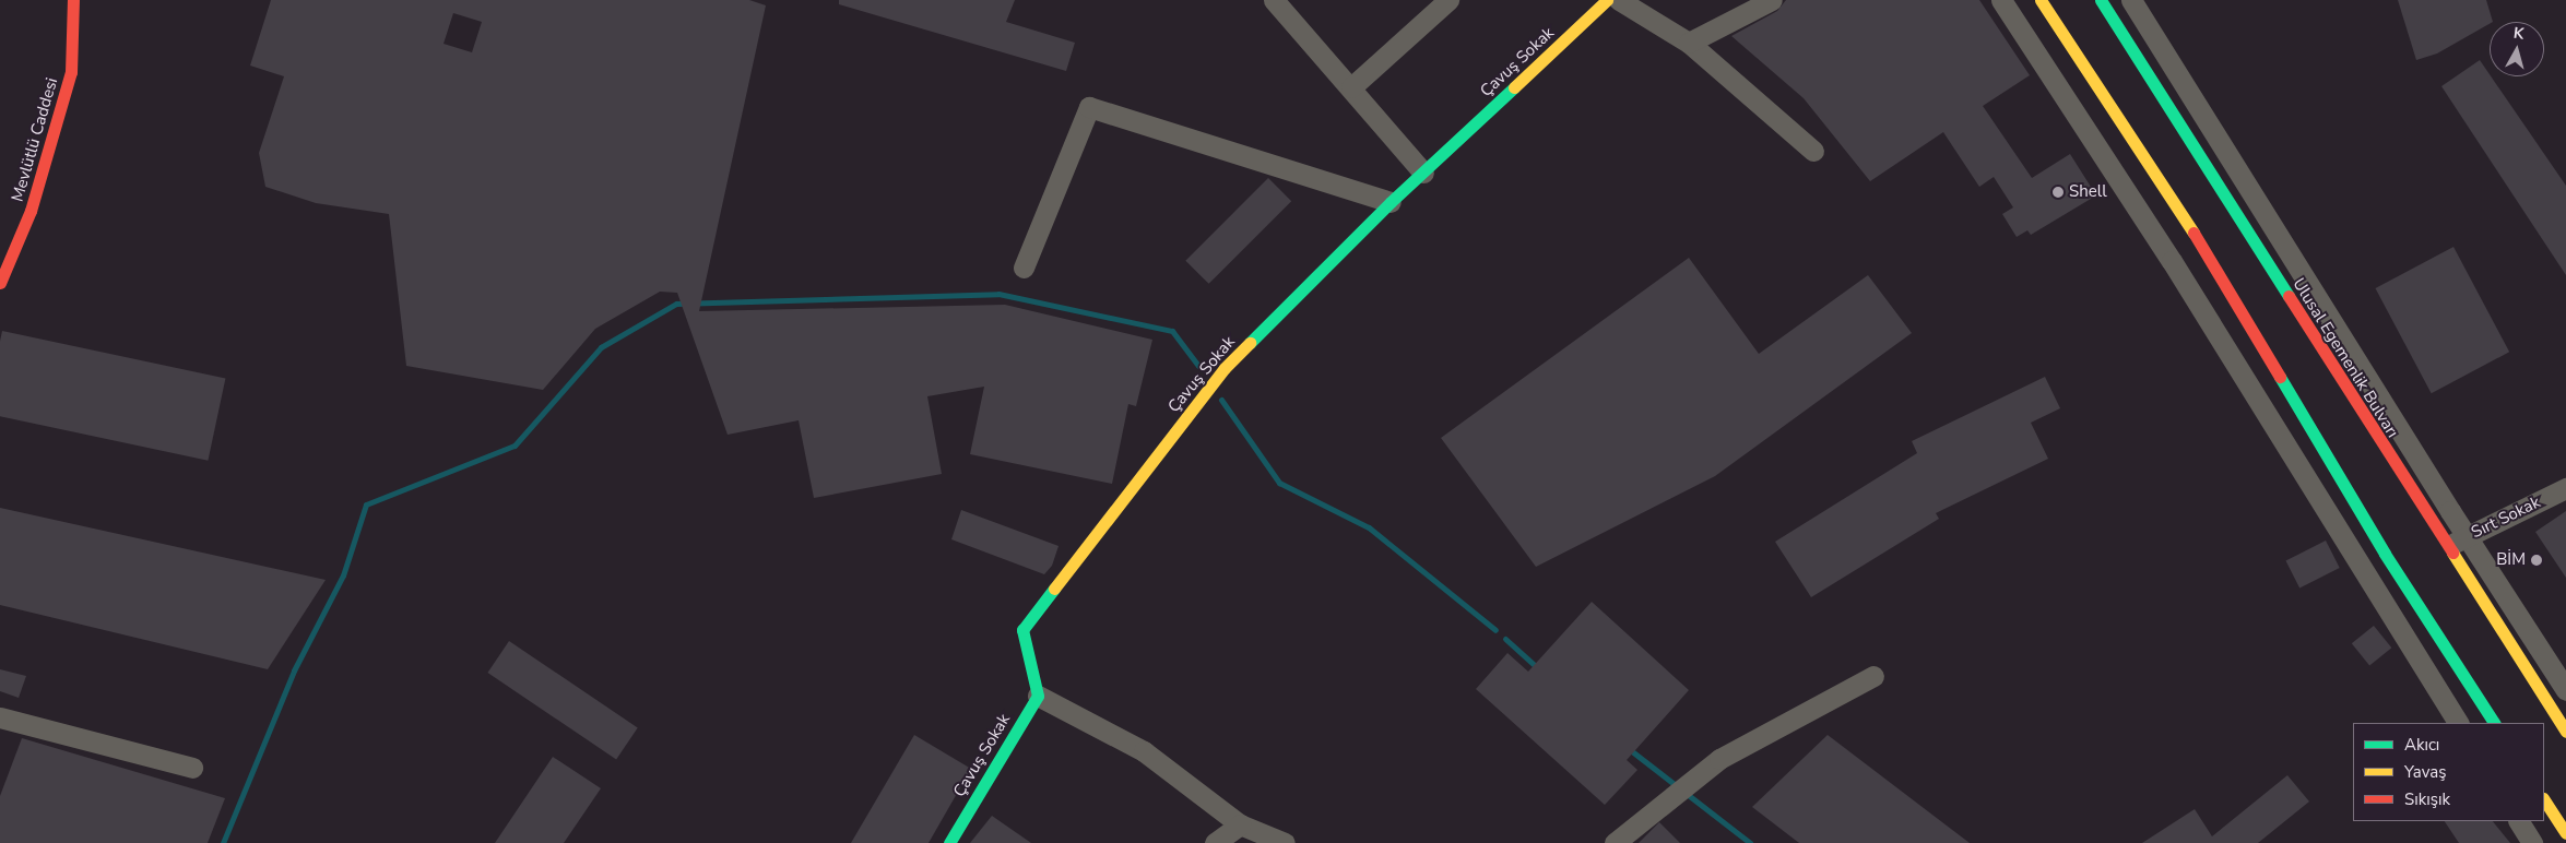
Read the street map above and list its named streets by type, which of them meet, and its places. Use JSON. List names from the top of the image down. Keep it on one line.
{"streets":{"main road":["Çavuş Sokak","Mevlütlü Caddesi","Ulusal Egemenlik Bulvarı"],"street":["Sırt Sokak"]},"crossings":[["Ulusal Egemenlik Bulvarı","Sırt Sokak"]],"places":["Shell","BİM"],"legend":["Akıcı","Yavaş","Sıkışık"],"north":"top"}
